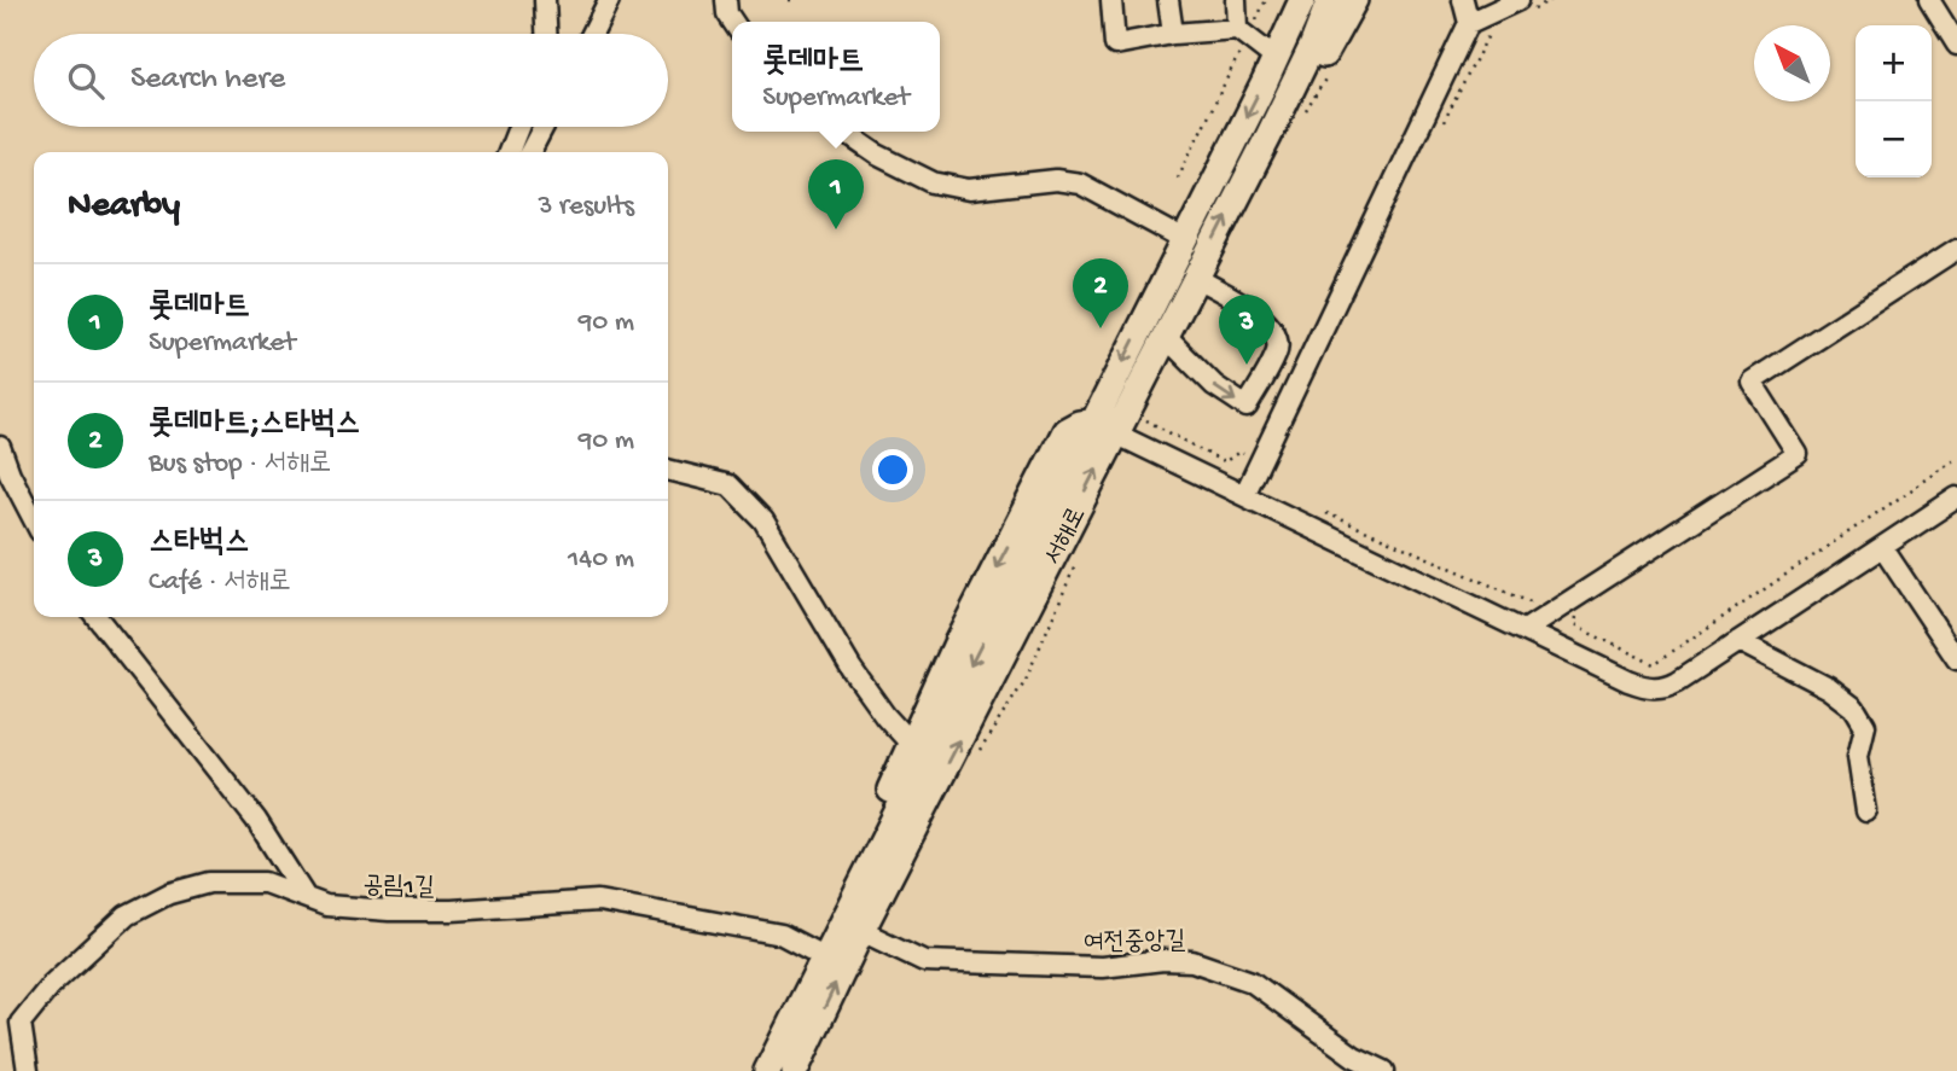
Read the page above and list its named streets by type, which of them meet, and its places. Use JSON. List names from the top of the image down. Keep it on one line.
{"streets":{"main road":["서해로"],"street":["공림1길","여전중앙길"]},"crossings":[["서해로","공림1길"],["서해로","여전중앙길"]],"north":"top left","page":{"popup":["롯데마트","Supermarket"],"map_buttons":["+","−"],"search":"Search here","heading":["Nearby","3 results"],"pins":["1","2","3"],"list":[{"mark":"1","name":"롯데마트","note":"Supermarket","value":"90 m"},{"mark":"2","name":"롯데마트;스타벅스","note":"Bus stop · 서해로","value":"90 m"},{"mark":"3","name":"스타벅스","note":"Café · 서해로","value":"140 m"}]}}
